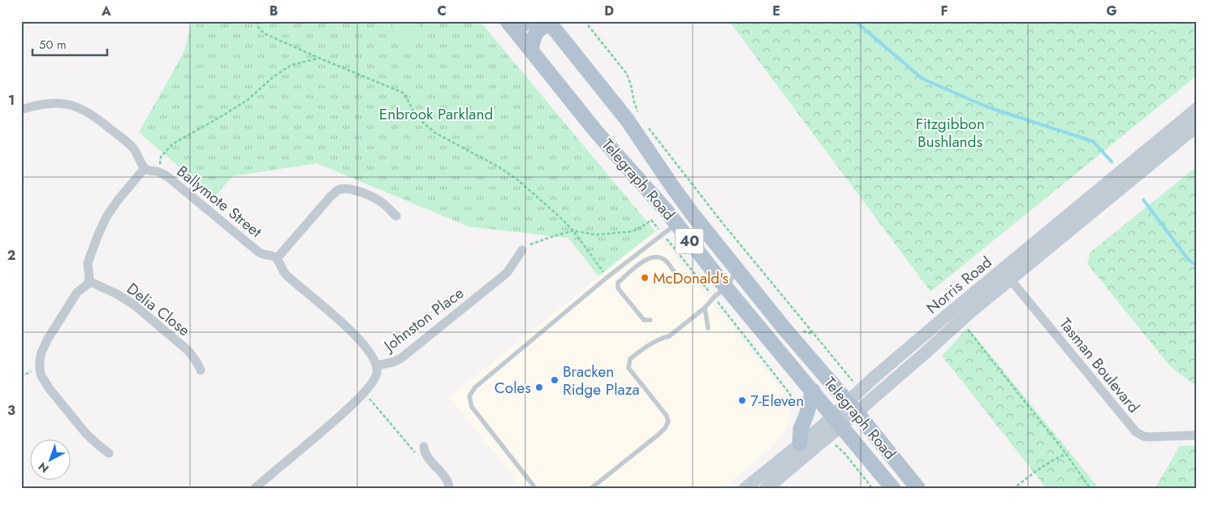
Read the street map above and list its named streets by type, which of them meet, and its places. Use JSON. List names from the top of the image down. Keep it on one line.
{"streets":{"main road":["Telegraph Road","40","Norris Road"],"street":["Ballymote Street","Delia Close","Johnston Place","Tasman Boulevard"]},"crossings":[["Telegraph Road","Norris Road"],["Norris Road","Tasman Boulevard"]],"parks":["Enbrook Parkland","Fitzgibbon Bushlands"],"places":["McDonald's","Bracken Ridge Plaza","Coles","7-Eleven"],"scale_bar":"50 m","north":"bottom left","grid":{"columns":["A","B","C","D","E","F","G"],"rows":["1","2","3"]}}
